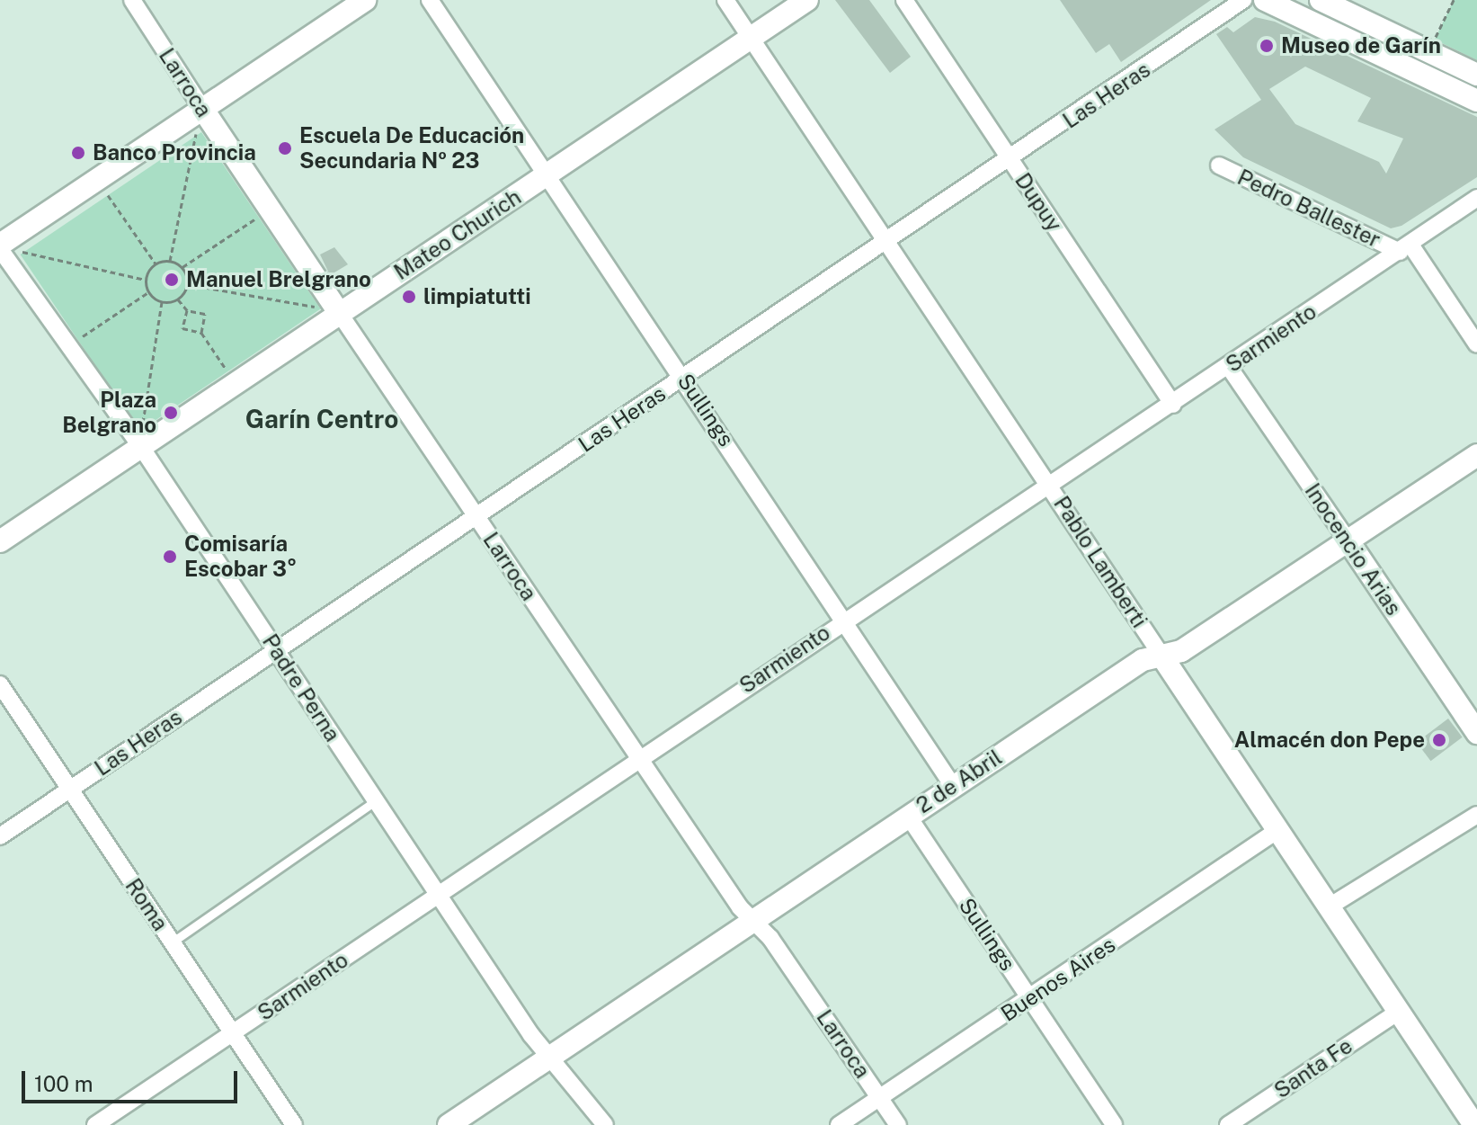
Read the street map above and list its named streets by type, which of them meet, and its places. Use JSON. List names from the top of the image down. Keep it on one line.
{"streets":{"street":["Larroca","Las Heras","Dupuy","Pedro Ballester","Mateo Churich","Sarmiento","Sullings","Inocencio Arias","Pablo Lamberti","Padre Perna","2 de Abril","Roma","Buenos Aires","Santa Fe"]},"crossings":[["Larroca","Las Heras"],["Larroca","Mateo Churich"],["Larroca","Sarmiento"],["Larroca","2 de Abril"],["Larroca","Buenos Aires"],["Las Heras","Dupuy"],["Las Heras","Sullings"],["Las Heras","Pablo Lamberti"],["Las Heras","Padre Perna"],["Las Heras","Roma"],["Dupuy","Sarmiento"],["Pedro Ballester","Sarmiento"],["Mateo Churich","Sullings"],["Mateo Churich","Pablo Lamberti"],["Mateo Churich","Padre Perna"],["Sarmiento","Sullings"],["Sarmiento","Inocencio Arias"],["Sarmiento","Pablo Lamberti"],["Sarmiento","Padre Perna"],["Sarmiento","Roma"],["Sullings","2 de Abril"],["Sullings","Buenos Aires"],["Inocencio Arias","2 de Abril"],["Pablo Lamberti","2 de Abril"],["Pablo Lamberti","Buenos Aires"],["Pablo Lamberti","Santa Fe"],["Padre Perna","2 de Abril"]],"districts":["Garín Centro"],"places":["Museo de Garín","Escuela De Educación Secundaria Nº 23","Banco Provincia","Manuel Brelgrano","limpiatutti","Plaza Belgrano","Comisaría Escobar 3°","Almacén don Pepe"],"scale_bar":"100 m"}
